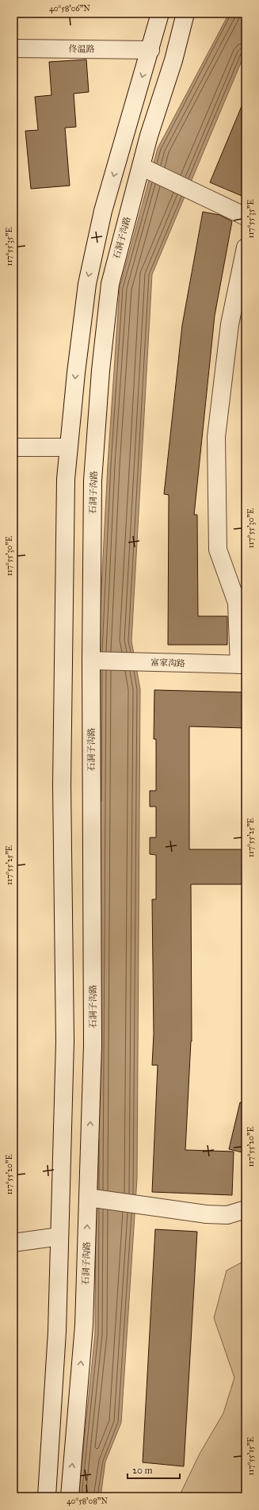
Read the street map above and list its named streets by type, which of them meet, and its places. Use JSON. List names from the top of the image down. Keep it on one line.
{"streets":{"main road":["佟温路","石洞子沟路","富家沟路"]},"crossings":[["石洞子沟路","富家沟路"]],"scale_bar":"20 m","coordinates":["40°58'06\"N","117°55'35\"E","117°55'30\"E","117°55'25\"E","117°55'20\"E","117°55'15\"E","40°58'08\"N"]}
